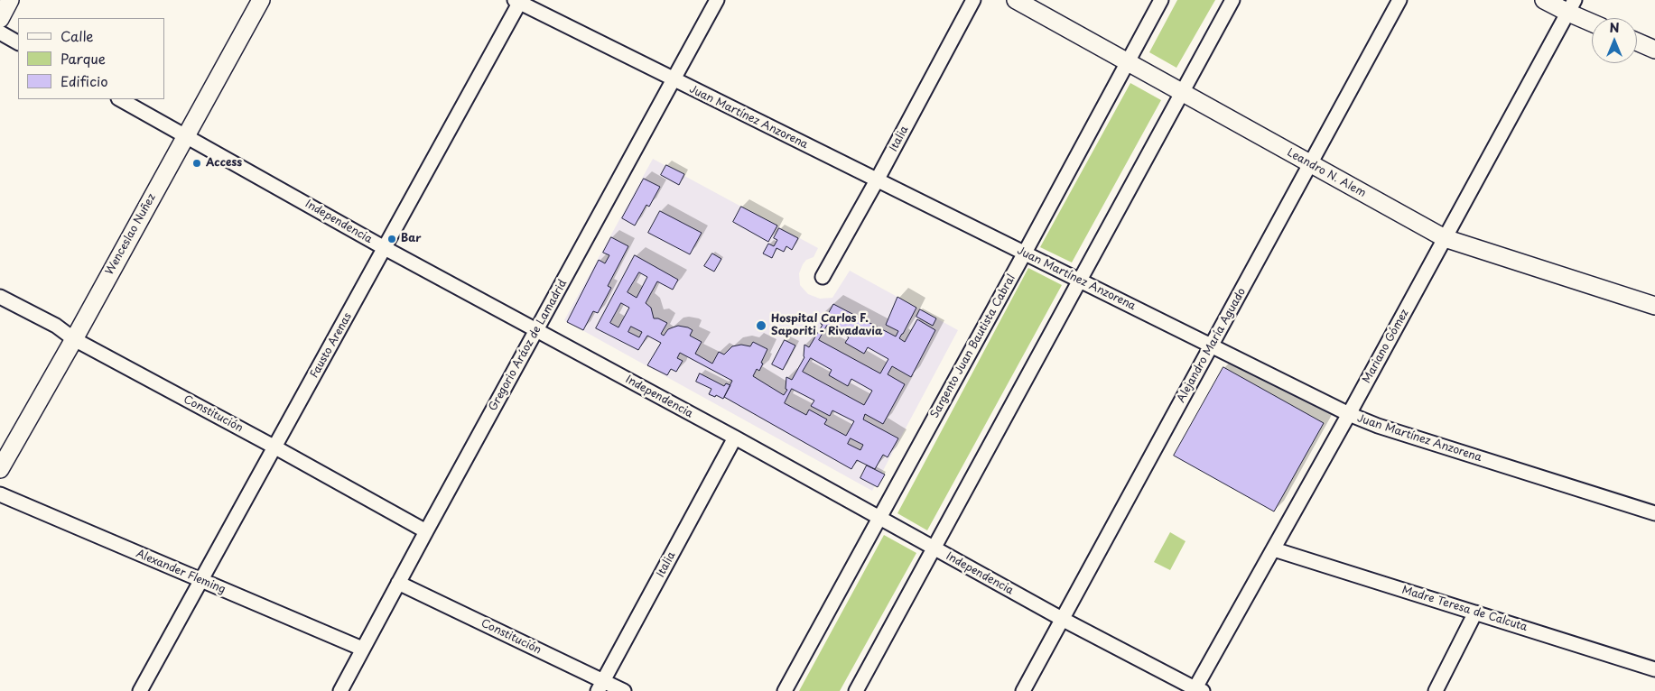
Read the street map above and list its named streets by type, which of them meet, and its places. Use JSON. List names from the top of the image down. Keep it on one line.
{"streets":{"street":["Juan Martínez Anzorena","Italia","Leandro N. Alem","Independencia","Wenceslao Nuñez","Fausto Arenas","Gregorio Aráoz de Lamadrid","Alejandro María Aguado","Sargento Juan Bautista Cabral","Mariano Gómez","Constitución","Alexander Fleming","Madre Teresa de Calcuta"]},"crossings":[["Juan Martínez Anzorena","Italia"],["Juan Martínez Anzorena","Fausto Arenas"],["Juan Martínez Anzorena","Gregorio Aráoz de Lamadrid"],["Juan Martínez Anzorena","Alejandro María Aguado"],["Juan Martínez Anzorena","Sargento Juan Bautista Cabral"],["Juan Martínez Anzorena","Mariano Gómez"],["Italia","Independencia"],["Italia","Constitución"],["Leandro N. Alem","Alejandro María Aguado"],["Leandro N. Alem","Sargento Juan Bautista Cabral"],["Leandro N. Alem","Mariano Gómez"],["Independencia","Wenceslao Nuñez"],["Independencia","Fausto Arenas"],["Independencia","Gregorio Aráoz de Lamadrid"],["Independencia","Alejandro María Aguado"],["Independencia","Sargento Juan Bautista Cabral"],["Independencia","Mariano Gómez"],["Wenceslao Nuñez","Constitución"],["Fausto Arenas","Constitución"],["Fausto Arenas","Alexander Fleming"],["Gregorio Aráoz de Lamadrid","Constitución"],["Gregorio Aráoz de Lamadrid","Alexander Fleming"],["Mariano Gómez","Madre Teresa de Calcuta"]],"places":["Access","Bar","Hospital Carlos F. Saporiti - Rivadavia"],"legend":["Calle","Parque","Edificio"],"north":"top"}
